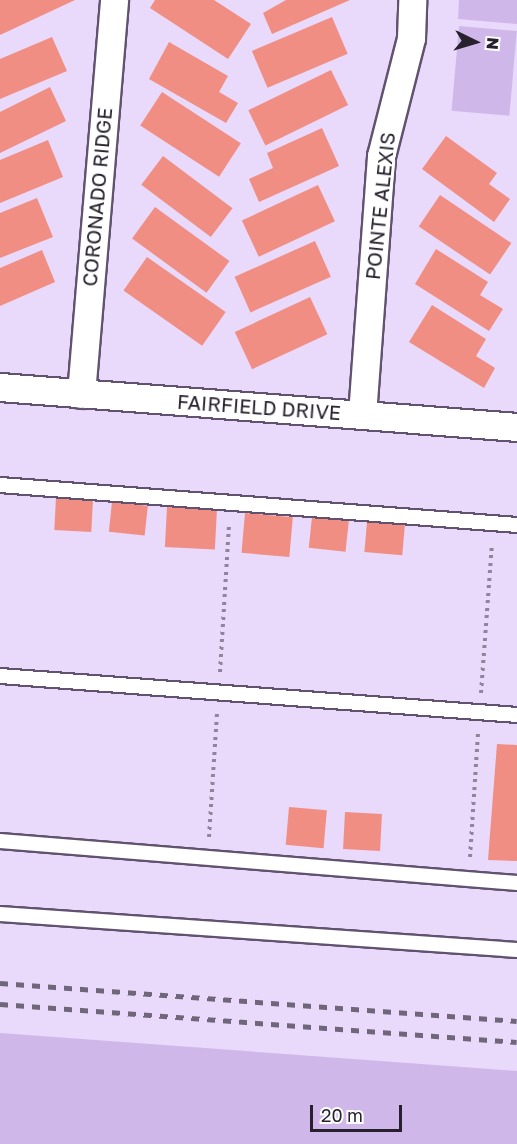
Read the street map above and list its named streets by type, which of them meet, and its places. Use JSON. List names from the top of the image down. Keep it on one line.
{"streets":{"street":["CORONADO RIDGE","POINTE ALEXIS","FAIRFIELD DRIVE"]},"crossings":[["CORONADO RIDGE","FAIRFIELD DRIVE"],["POINTE ALEXIS","FAIRFIELD DRIVE"]],"scale_bar":"20 m","north":"right"}
